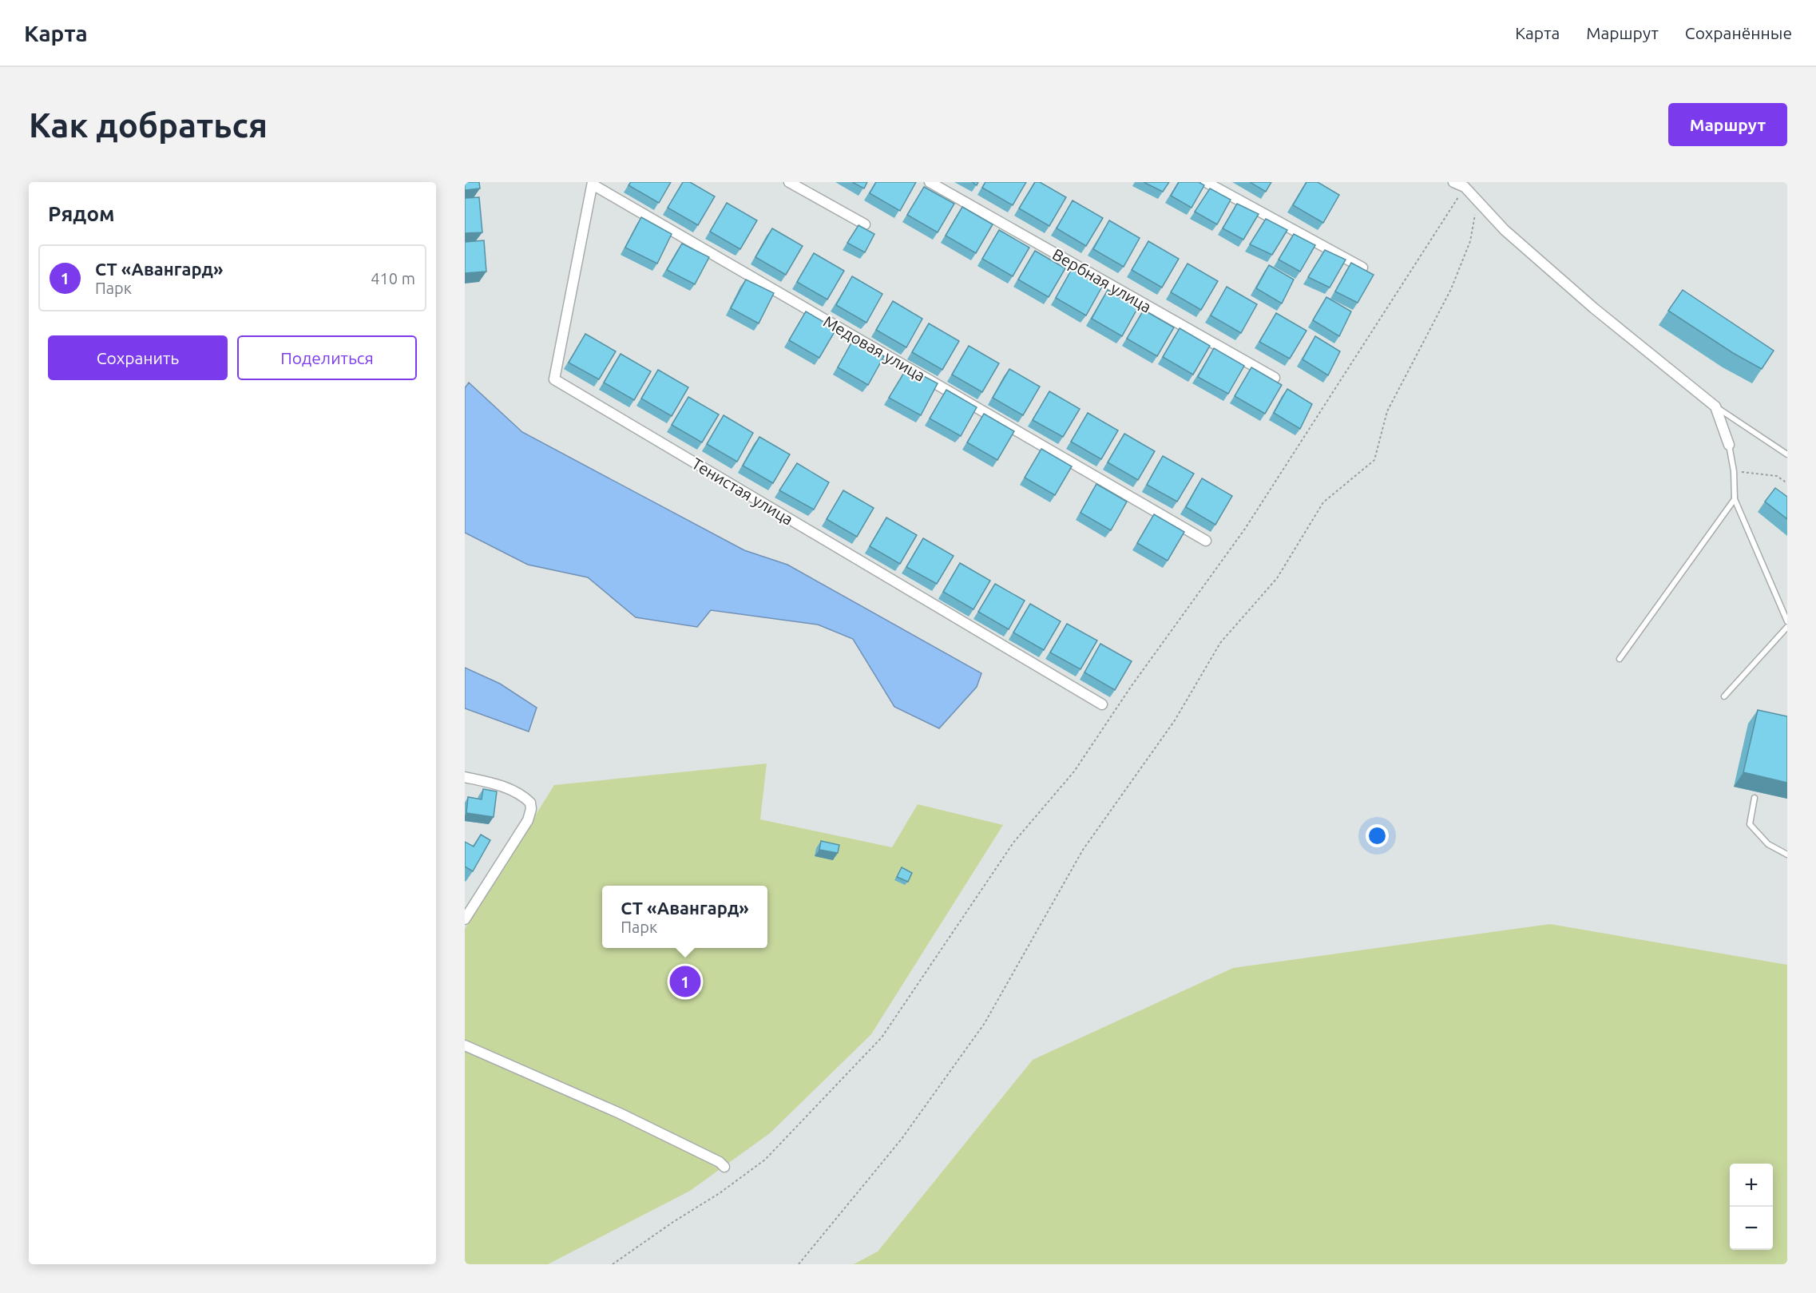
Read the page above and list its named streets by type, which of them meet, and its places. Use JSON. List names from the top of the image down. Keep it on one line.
{"streets":{"street":["Вербная улица","Медовая улица","Тенистая улица"]},"crossings":[["Медовая улица","Тенистая улица"]],"page":{"header":"Карта","nav":["Карта","Маршрут","Сохранённые"],"buttons":["Маршрут",["Сохранить","Поделиться"]],"title":"Как добраться","heading":"Рядом","list":[{"mark":"1","name":"СТ «Авангард»","note":"Парк","value":"410 m"}],"popup":["СТ «Авангард»","Парк"],"pins":"1","map_buttons":["+","−"]}}
